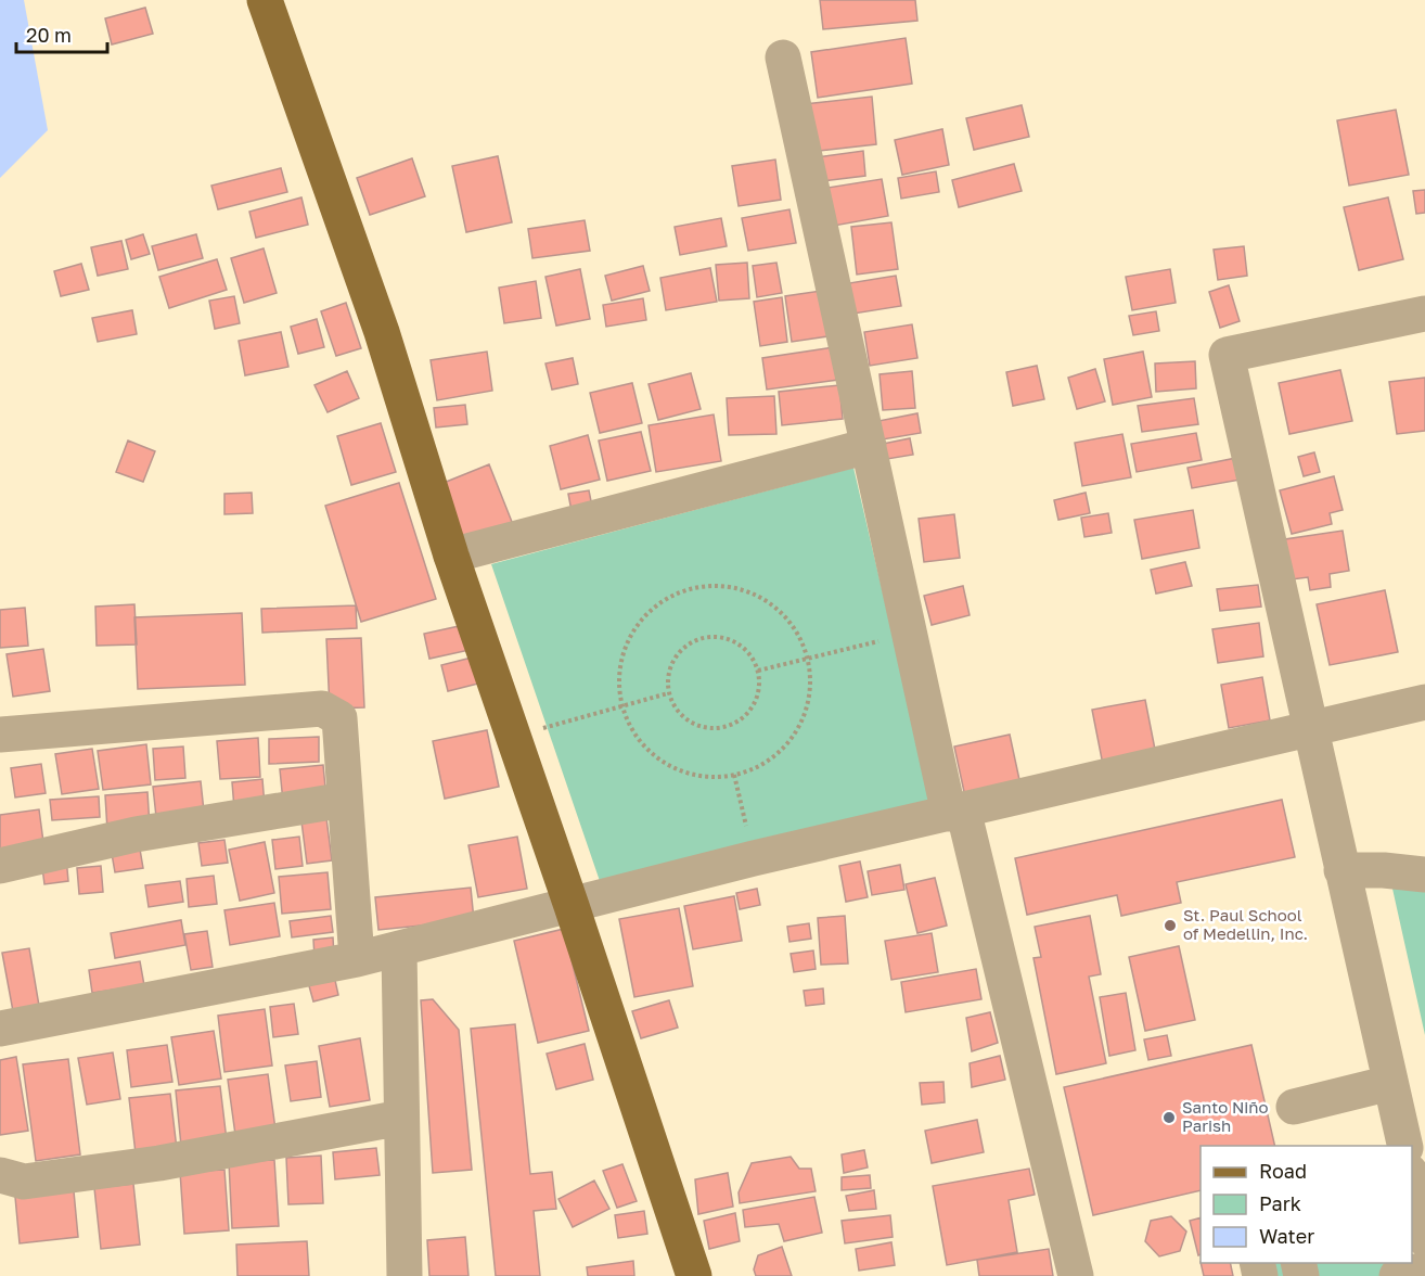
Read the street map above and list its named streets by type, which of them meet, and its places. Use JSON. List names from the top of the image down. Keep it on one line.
{"places":["St. Paul School of Medellin, Inc.","Santo Niño Parish"],"legend":["Road","Park","Water"],"scale_bar":"20 m"}
